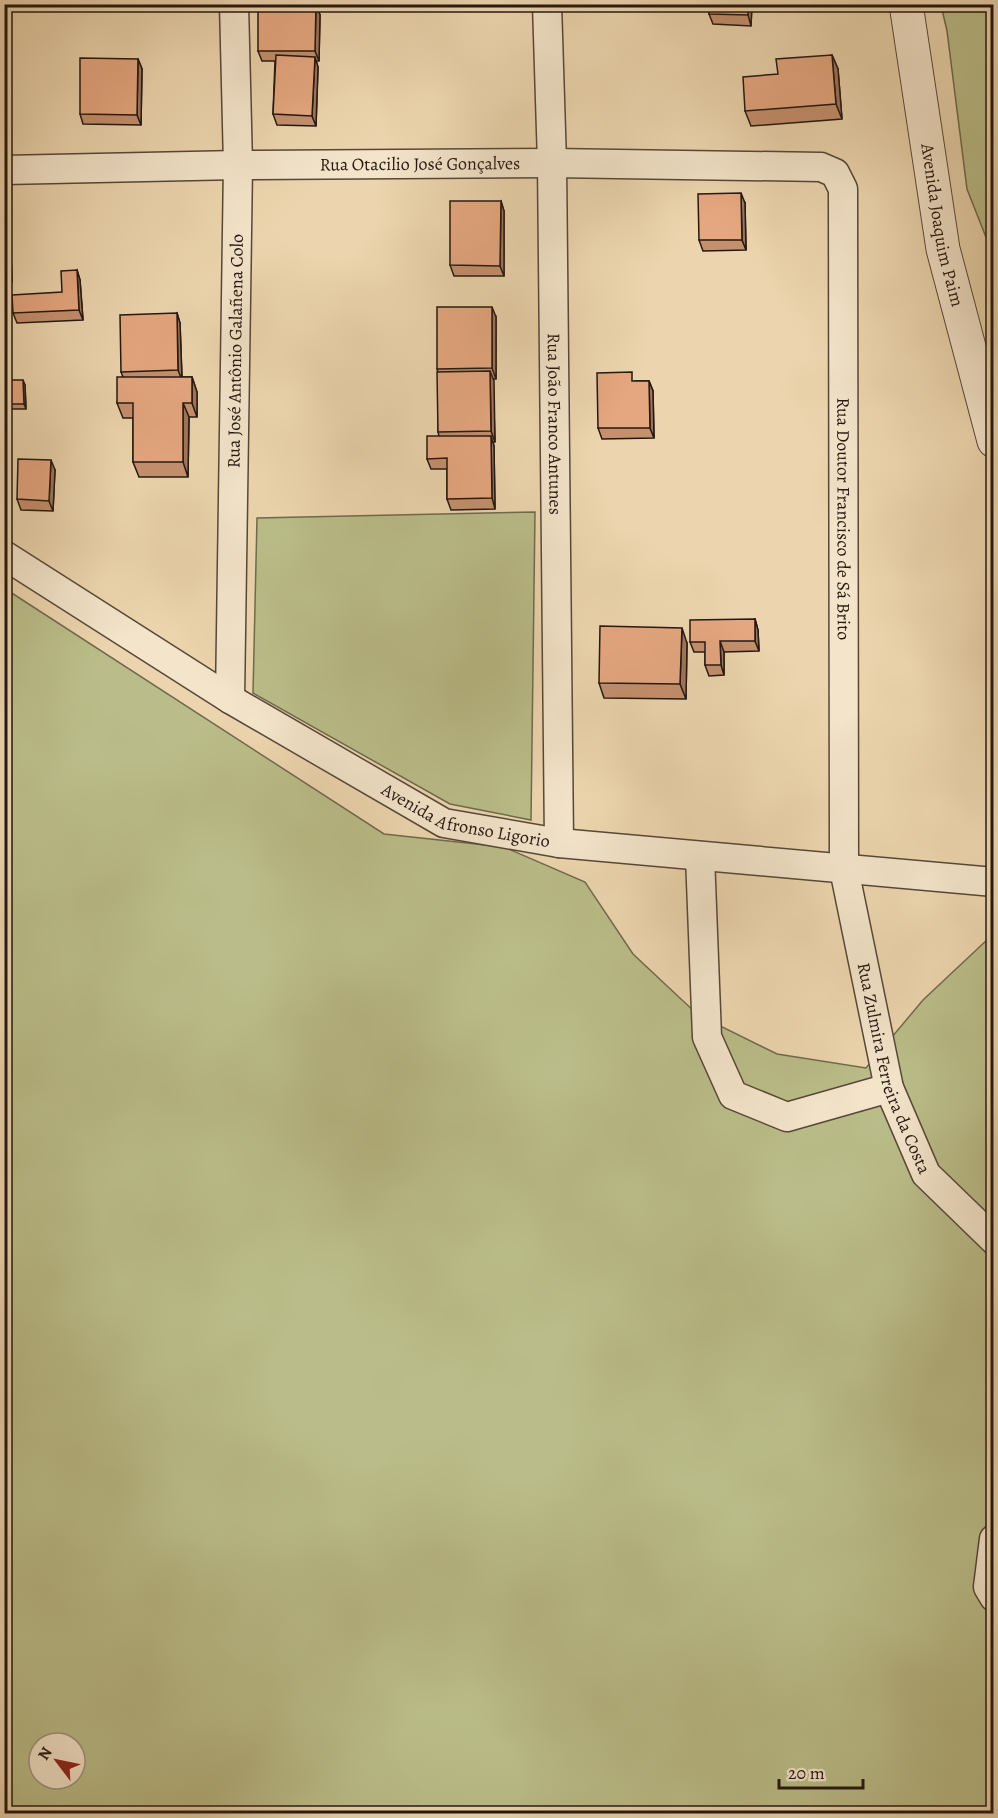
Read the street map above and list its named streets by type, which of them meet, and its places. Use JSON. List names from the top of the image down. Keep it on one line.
{"streets":{"street":["Rua Otacilio José Gonçalves","Avenida Joaquim Paim","Rua José Antônio Galañena Colo","Rua João Franco Antunes","Rua Doutor Francisco de Sá Brito","Avenida Afronso Ligorio","Rua Zulmira Ferreira da Costa"]},"crossings":[["Rua Otacilio José Gonçalves","Rua José Antônio Galañena Colo"],["Rua Otacilio José Gonçalves","Rua João Franco Antunes"],["Rua Otacilio José Gonçalves","Rua Doutor Francisco de Sá Brito"],["Rua José Antônio Galañena Colo","Avenida Afronso Ligorio"],["Rua João Franco Antunes","Avenida Afronso Ligorio"],["Rua Doutor Francisco de Sá Brito","Avenida Afronso Ligorio"],["Rua Doutor Francisco de Sá Brito","Rua Zulmira Ferreira da Costa"],["Avenida Afronso Ligorio","Rua Zulmira Ferreira da Costa"]],"scale_bar":"20 m","north":"top left"}
